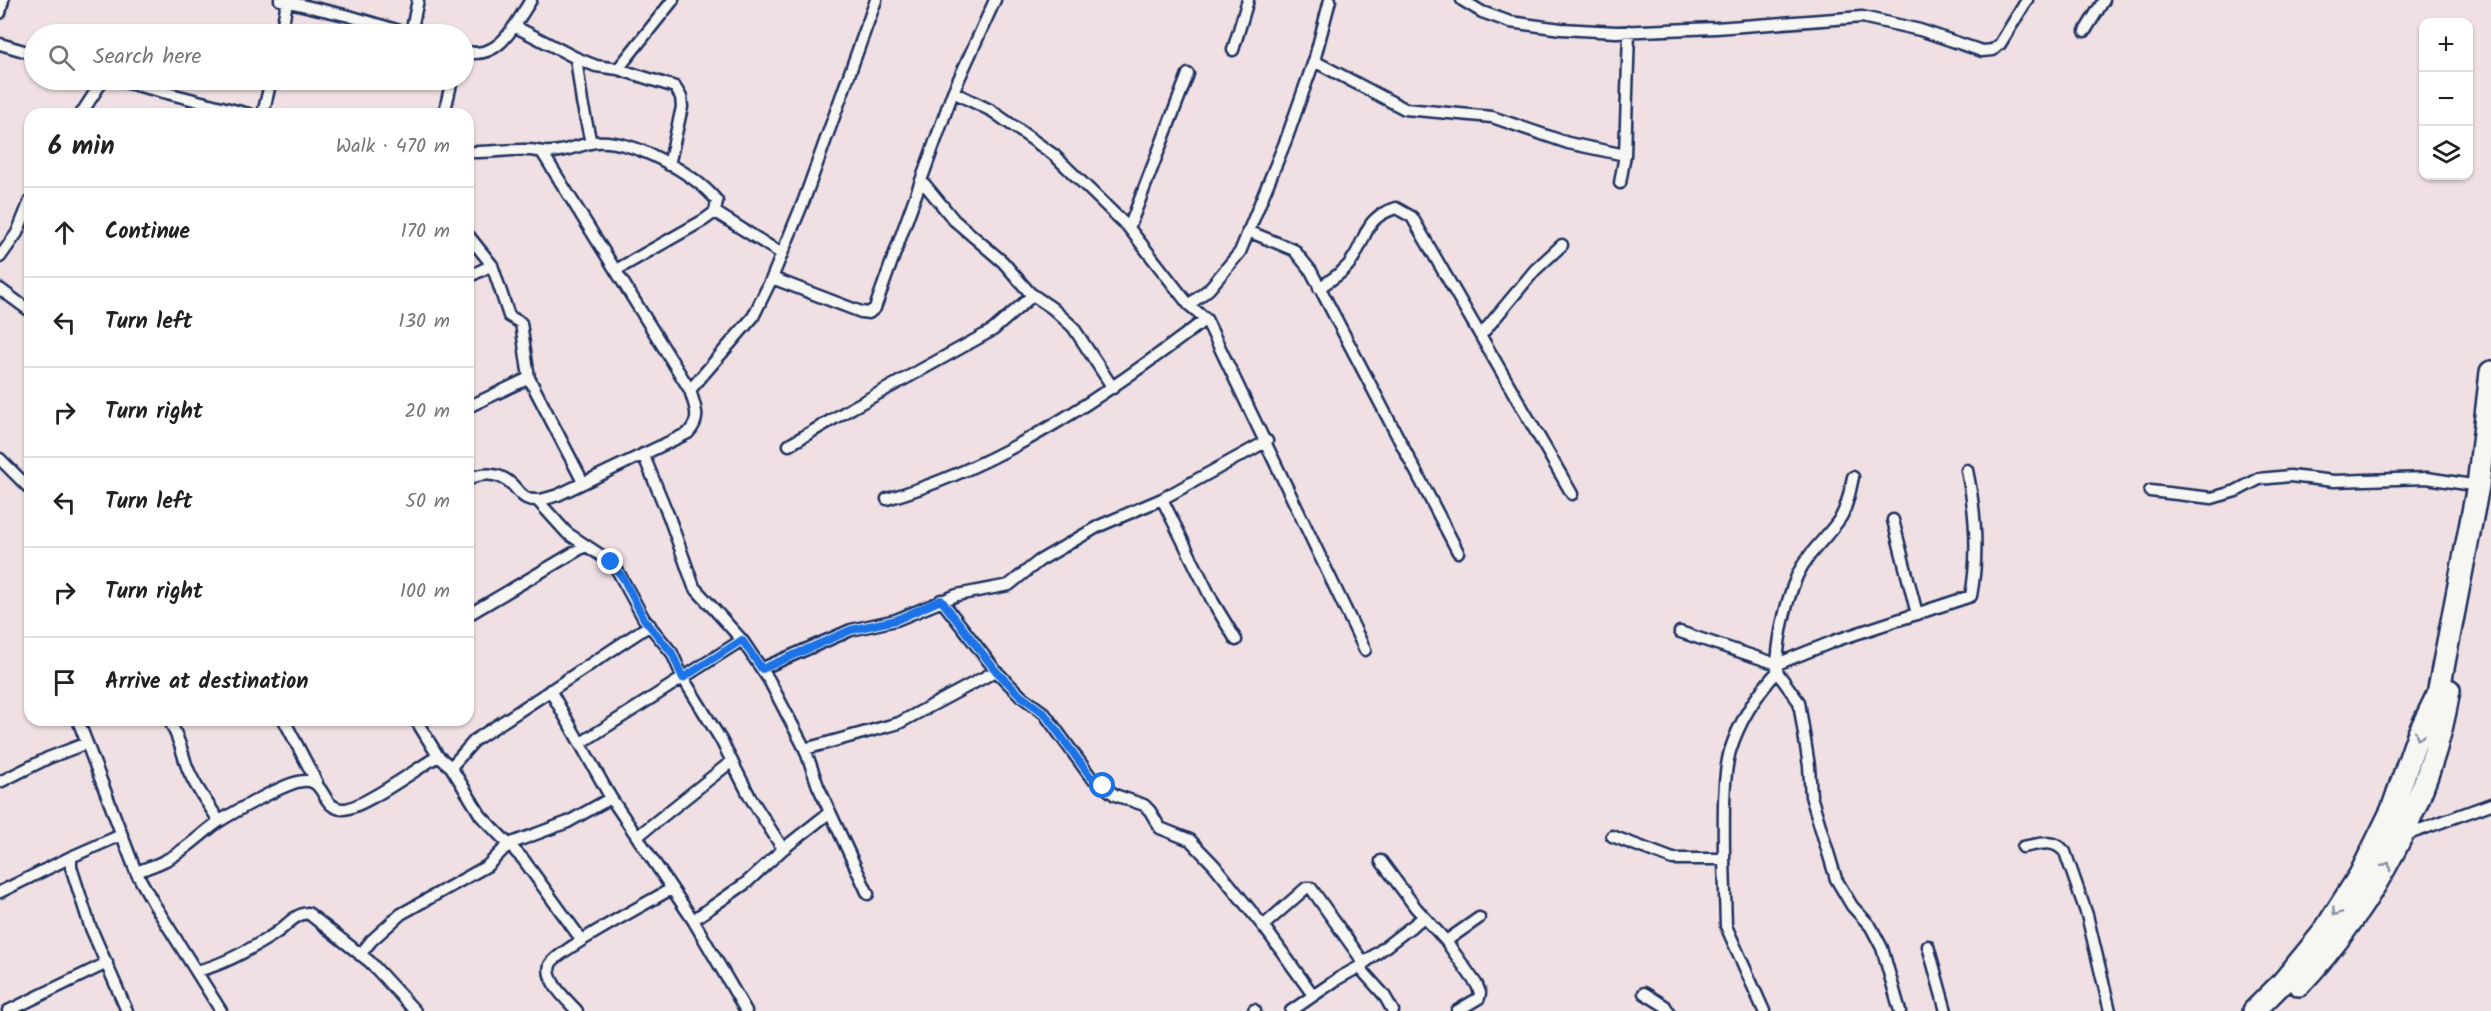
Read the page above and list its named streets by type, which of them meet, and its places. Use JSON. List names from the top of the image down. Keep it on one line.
{"page":{"map_buttons":["+","−"],"search":"Search here","heading":["6 min","Walk · 470 m"],"list":[["Continue","170 m"],["Turn left","130 m"],["Turn right","20 m"],["Turn left","50 m"],["Turn right","100 m"],"Arrive at destination"]}}
